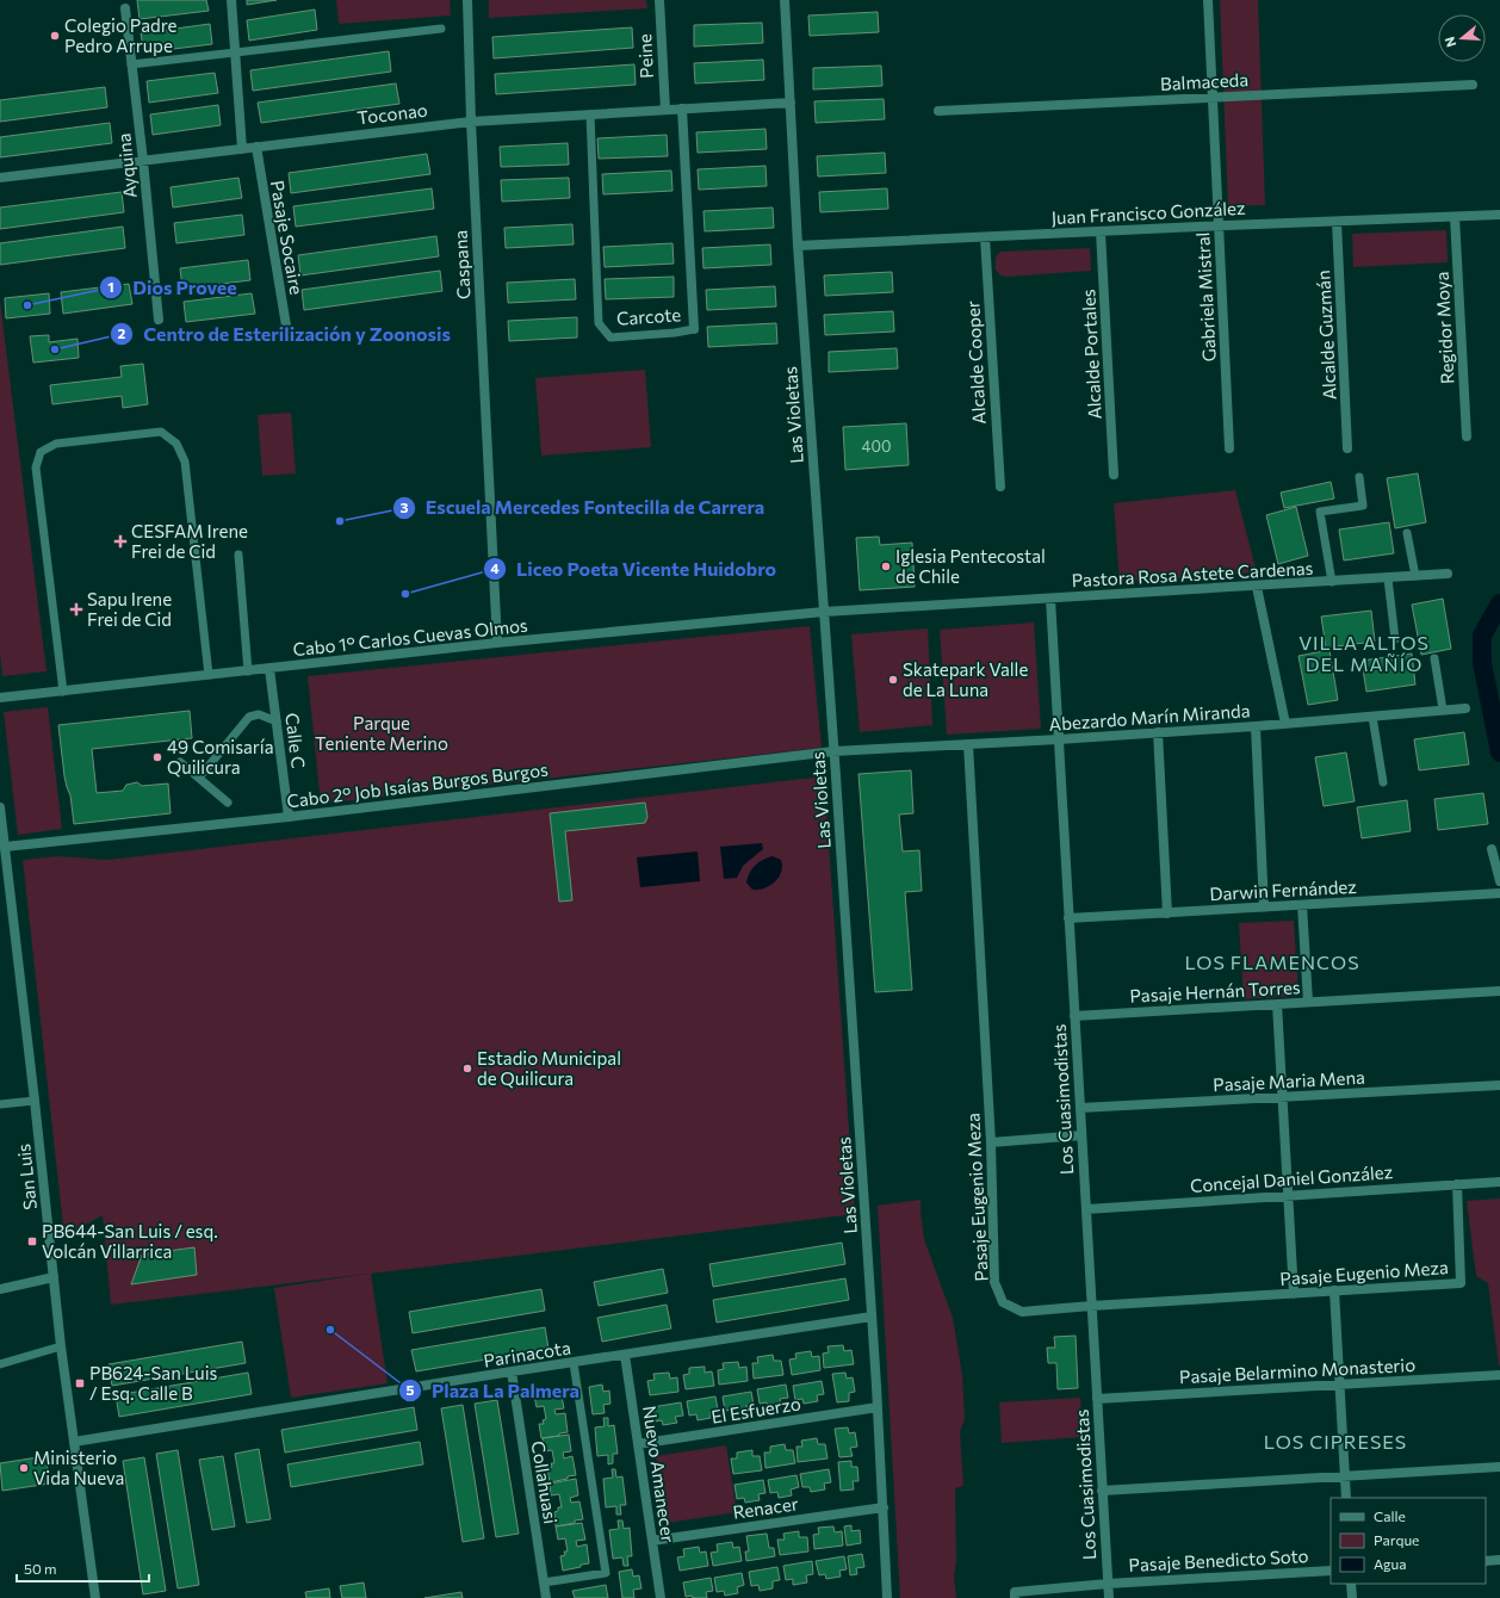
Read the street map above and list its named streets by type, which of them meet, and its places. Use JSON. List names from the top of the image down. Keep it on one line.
{"streets":{"street":["Peine","Balmaceda","Toconao","Ayquina","Juan Francisco González","Pasaje Socaire","Caspana","Gabriela Mistral","Carcote","Regidor Moya","Alcalde Guzmán","Alcalde Portales","Alcalde Cooper","Las Violetas","Pastora Rosa Astete Cardenas","Cabo 1° Carlos Cuevas Olmos","Abezardo Marín Miranda","Calle C","Cabo 2° Job Isaías Burgos Burgos","Darwin Fernández","Pasaje Hernán Torres","Pasaje Maria Mena","Los Cuasimodistas","San Luis","Concejal Daniel González","Pasaje Eugenio Meza","Parinacota","Pasaje Belarmino Monasterio","El Esfuerzo","Nuevo Amanecer","Collahuasi","Renacer","Pasaje Benedicto Soto"]},"crossings":[["Peine","Toconao"],["Balmaceda","Gabriela Mistral"],["Toconao","Ayquina"],["Toconao","Pasaje Socaire"],["Toconao","Caspana"],["Toconao","Carcote"],["Toconao","Las Violetas"],["Juan Francisco González","Gabriela Mistral"],["Juan Francisco González","Regidor Moya"],["Juan Francisco González","Alcalde Guzmán"],["Juan Francisco González","Alcalde Portales"],["Juan Francisco González","Alcalde Cooper"],["Juan Francisco González","Las Violetas"],["Caspana","Cabo 1° Carlos Cuevas Olmos"],["Las Violetas","Pastora Rosa Astete Cardenas"],["Las Violetas","Cabo 1° Carlos Cuevas Olmos"],["Las Violetas","Abezardo Marín Miranda"],["Las Violetas","Cabo 2° Job Isaías Burgos Burgos"],["Las Violetas","Parinacota"],["Las Violetas","El Esfuerzo"],["Las Violetas","Renacer"],["Pastora Rosa Astete Cardenas","Cabo 1° Carlos Cuevas Olmos"],["Pastora Rosa Astete Cardenas","Los Cuasimodistas"],["Cabo 1° Carlos Cuevas Olmos","Calle C"],["Abezardo Marín Miranda","Cabo 2° Job Isaías Burgos Burgos"],["Abezardo Marín Miranda","Los Cuasimodistas"],["Abezardo Marín Miranda","Pasaje Eugenio Meza"],["Calle C","Cabo 2° Job Isaías Burgos Burgos"],["Cabo 2° Job Isaías Burgos Burgos","San Luis"],["Darwin Fernández","Los Cuasimodistas"],["Pasaje Hernán Torres","Los Cuasimodistas"],["Pasaje Maria Mena","Los Cuasimodistas"],["Los Cuasimodistas","Concejal Daniel González"],["Los Cuasimodistas","Pasaje Eugenio Meza"],["Los Cuasimodistas","Pasaje Belarmino Monasterio"],["Los Cuasimodistas","Pasaje Benedicto Soto"],["San Luis","Parinacota"],["Concejal Daniel González","Pasaje Eugenio Meza"],["Parinacota","Nuevo Amanecer"],["Parinacota","Collahuasi"],["El Esfuerzo","Nuevo Amanecer"],["Nuevo Amanecer","Renacer"]],"districts":["VILLA ALTOS DEL MAÑÍO","LOS FLAMENCOS","LOS CIPRESES"],"parks":["Parque Teniente Merino"],"places":{"other":["Colegio Padre Pedro Arrupe","Dios Provee","Centro de Esterilización y Zoonosis","Escuela Mercedes Fontecilla de Carrera","Iglesia Pentecostal de Chile","Liceo Poeta Vicente Huidobro","Skatepark Valle de La Luna","49 Comisaría Quilicura","Estadio Municipal de Quilicura","Plaza La Palmera","Ministerio Vida Nueva"],"health":["CESFAM Irene Frei de Cid","Sapu Irene Frei de Cid"],"transit":["PB644-San Luis / esq. Volcán Villarrica","PB624-San Luis / Esq. Calle B"]},"house_numbers":["400"],"legend":["Calle","Parque","Agua"],"scale_bar":"50 m","north":"left"}
